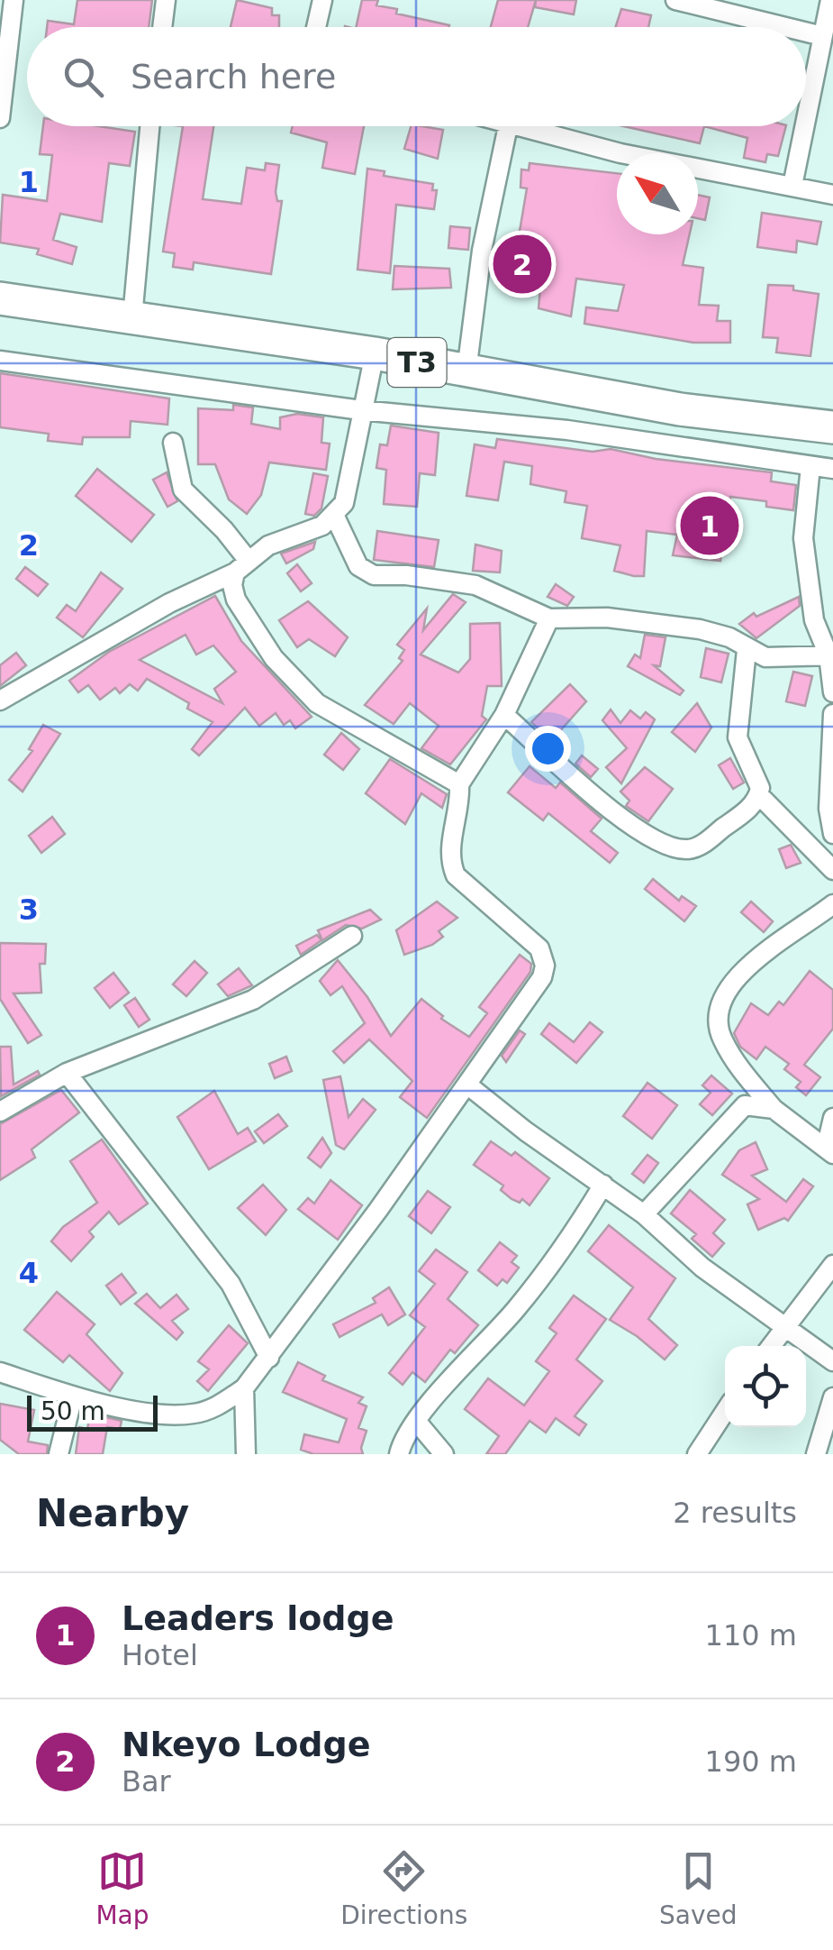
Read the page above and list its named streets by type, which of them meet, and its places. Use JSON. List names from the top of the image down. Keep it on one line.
{"streets":{"highway":["T3"]},"scale_bar":"50 m","north":"top left","page":{"search":"Search here","pins":["2","1"],"scale":"50 m","heading":["Nearby","2 results"],"list":[{"mark":"1","name":"Leaders lodge","note":"Hotel","value":"110 m"},{"mark":"2","name":"Nkeyo Lodge","note":"Bar","value":"190 m"}],"nav":["Map","Directions","Saved"]},"grid":{"rows":["1","2","3","4"]}}
